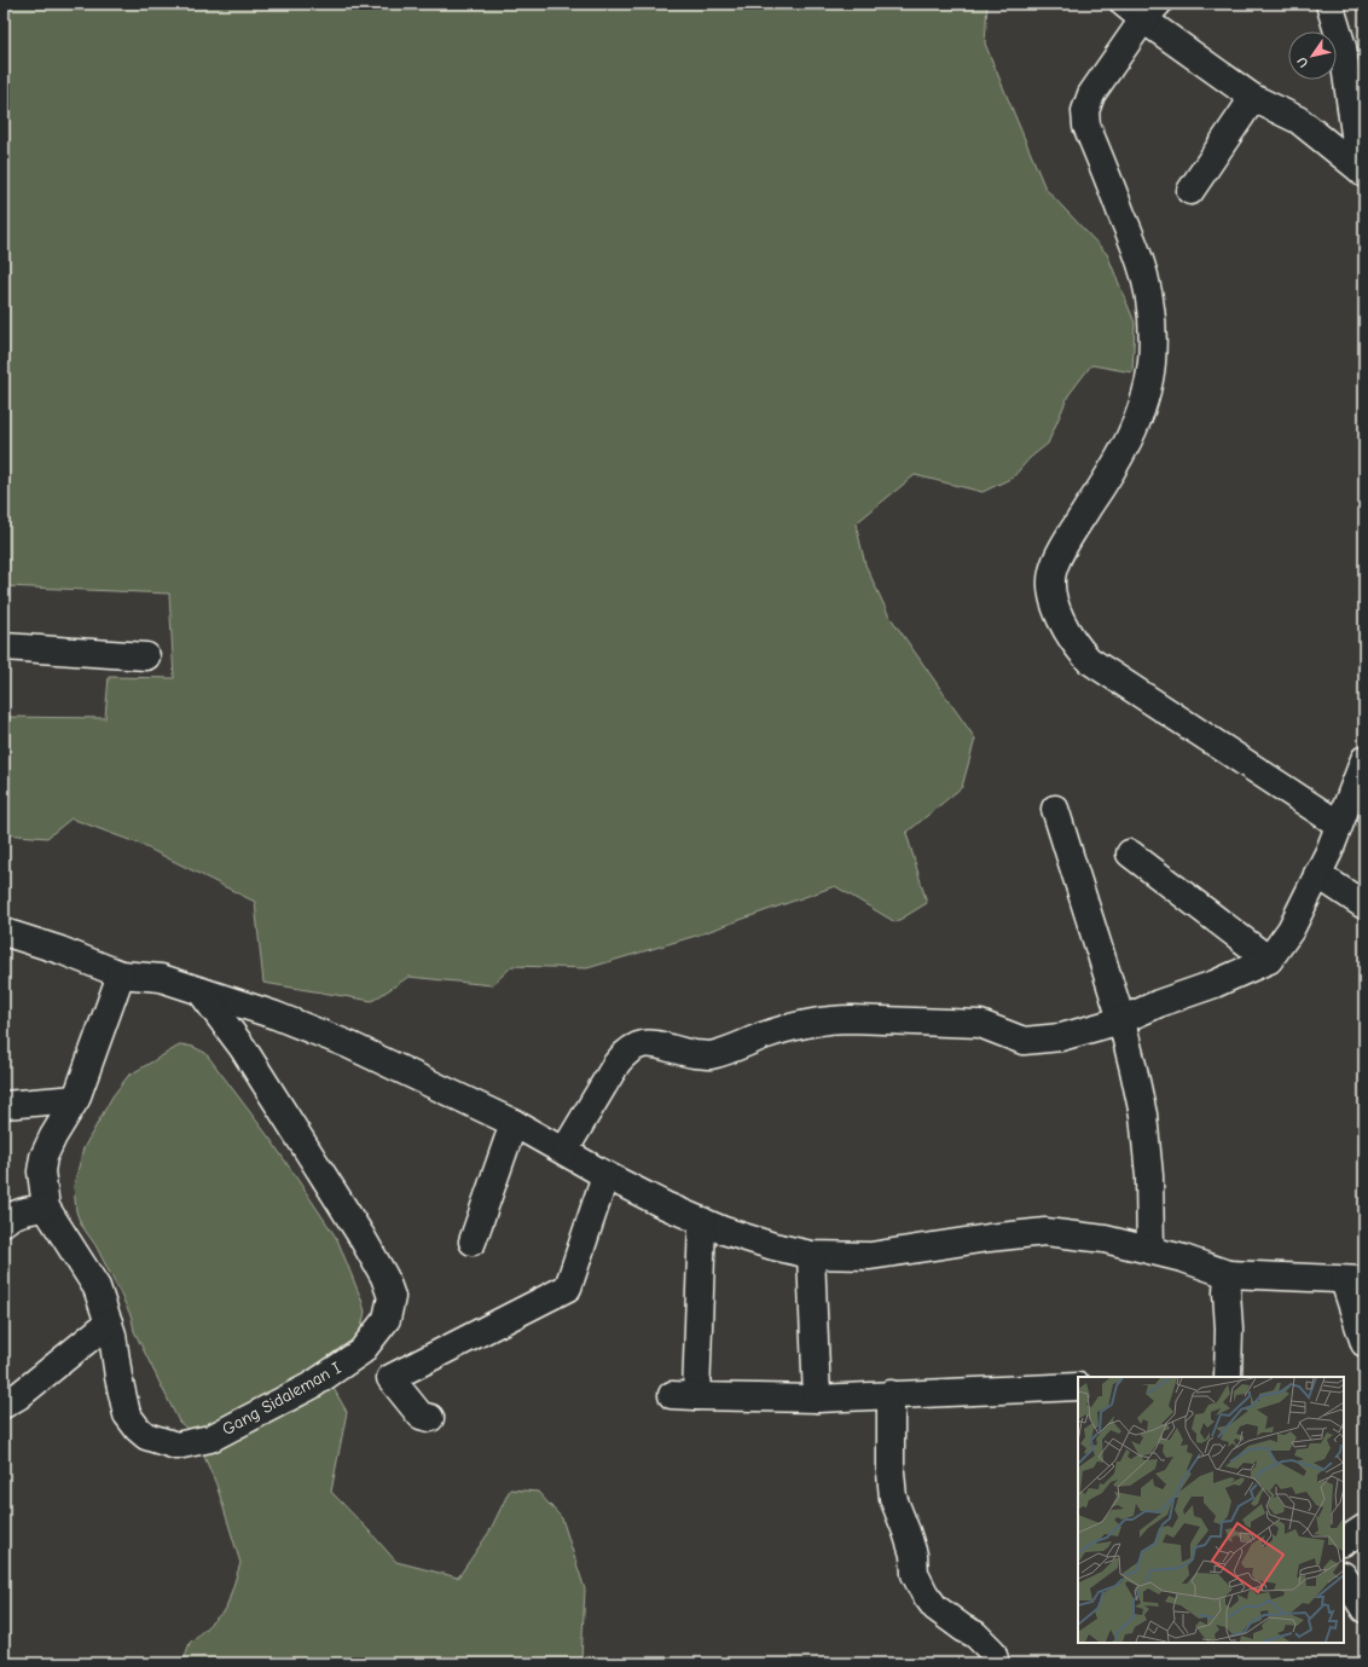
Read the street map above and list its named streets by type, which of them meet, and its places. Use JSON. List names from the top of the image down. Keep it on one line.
{"streets":{"street":["Gang Sidaleman I"]},"north":"bottom left"}
